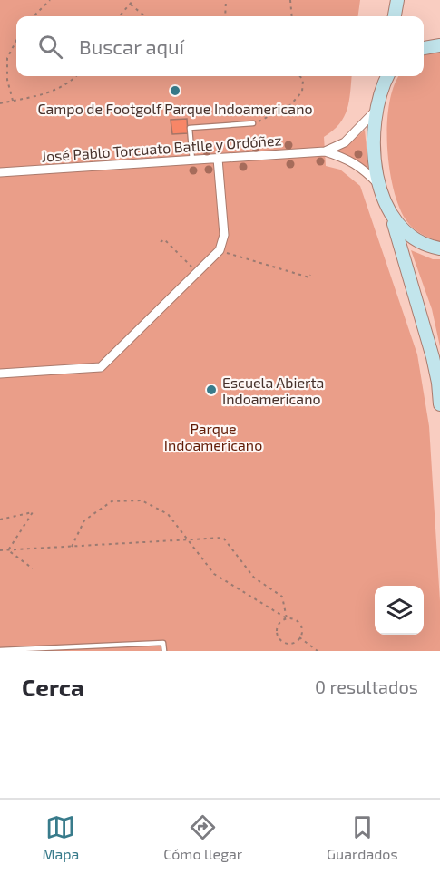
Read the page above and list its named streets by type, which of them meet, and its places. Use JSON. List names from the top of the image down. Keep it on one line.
{"streets":{"street":["José Pablo Torcuato Batlle y Ordóñez"]},"parks":["Parque Indoamericano"],"places":["Campo de Footgolf Parque Indoamericano","Escuela Abierta Indoamericano"],"page":{"search":"Buscar aquí","heading":["Cerca","0 resultados"],"nav":["Mapa","Cómo llegar","Guardados"]}}
